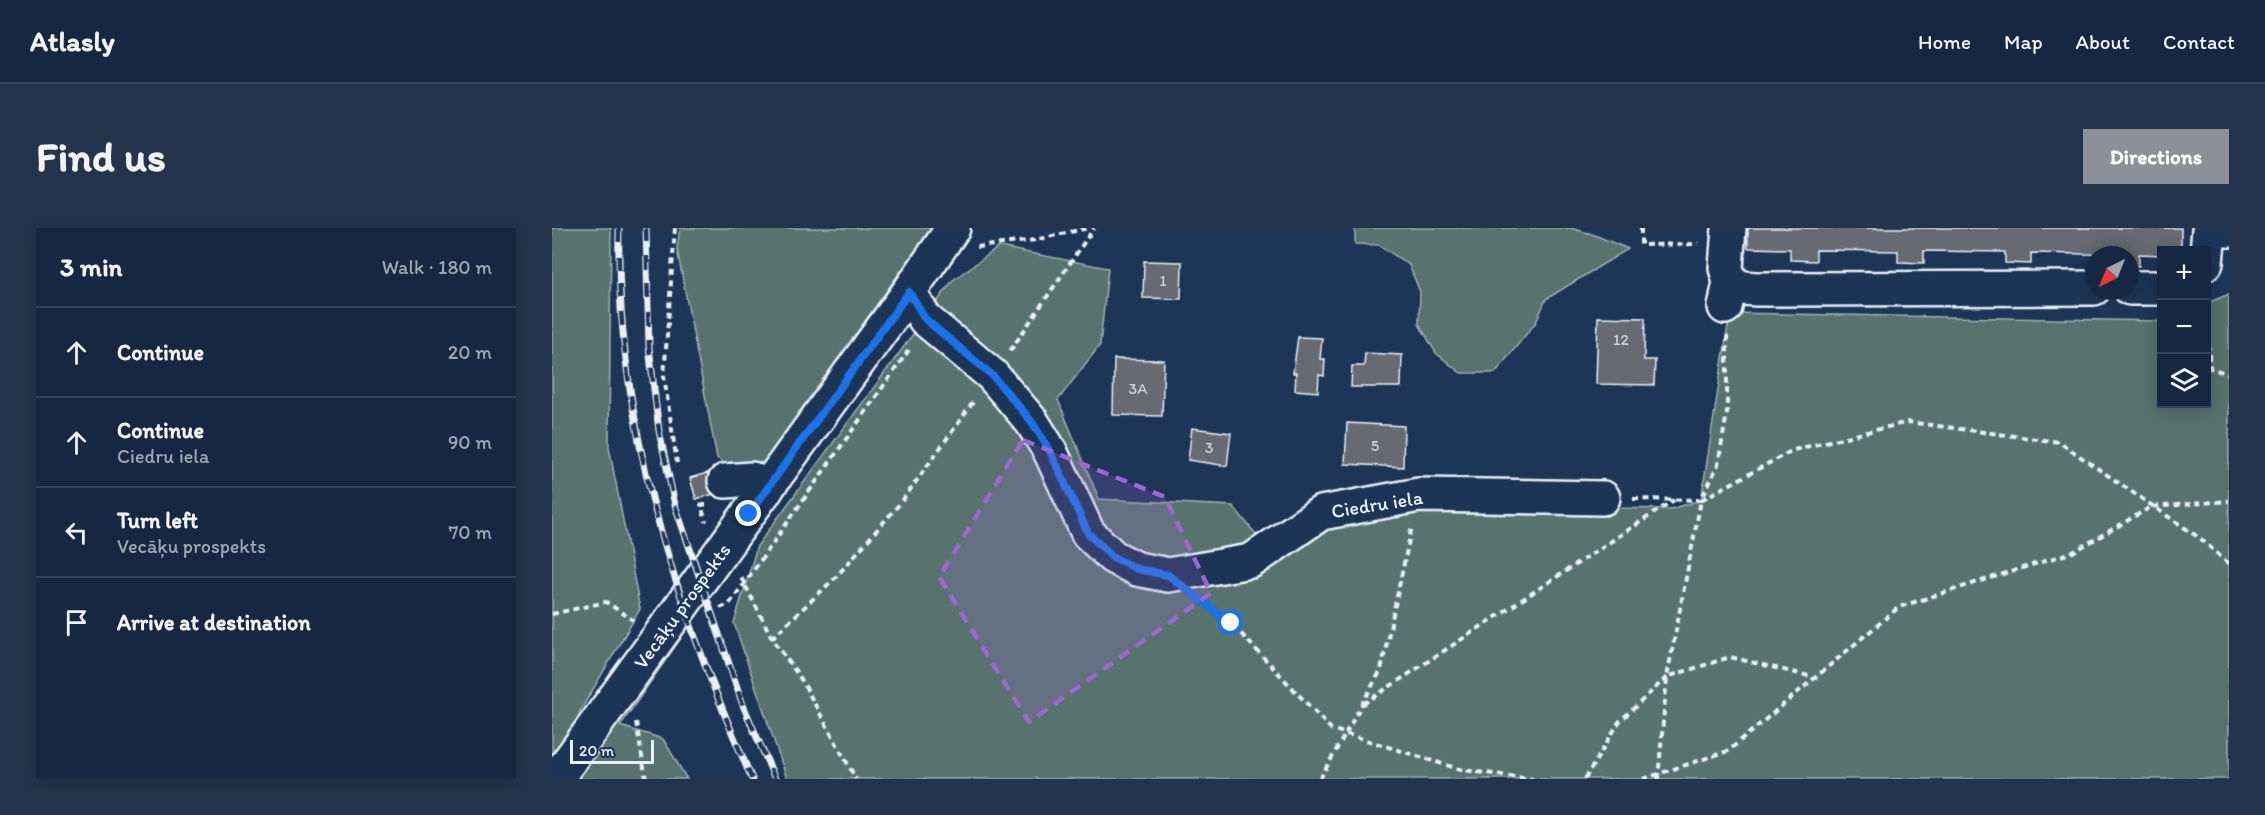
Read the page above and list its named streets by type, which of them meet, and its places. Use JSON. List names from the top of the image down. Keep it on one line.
{"streets":{"street":["Ciedru iela","Vecāķu prospekts"]},"crossings":[["Ciedru iela","Vecāķu prospekts"]],"house_numbers":["1","12","3A","5","3"],"scale_bar":"20 m","north":"bottom left","page":{"header":"Atlasly","nav":["Home","Map","About","Contact"],"buttons":"Directions","title":"Find us","heading":["3 min","Walk · 180 m"],"map_buttons":["+","−"],"list":[["Continue","20 m"],["Continue","Ciedru iela","90 m"],["Turn left","Vecāķu prospekts","70 m"],"Arrive at destination"],"scale":"20 m"}}
